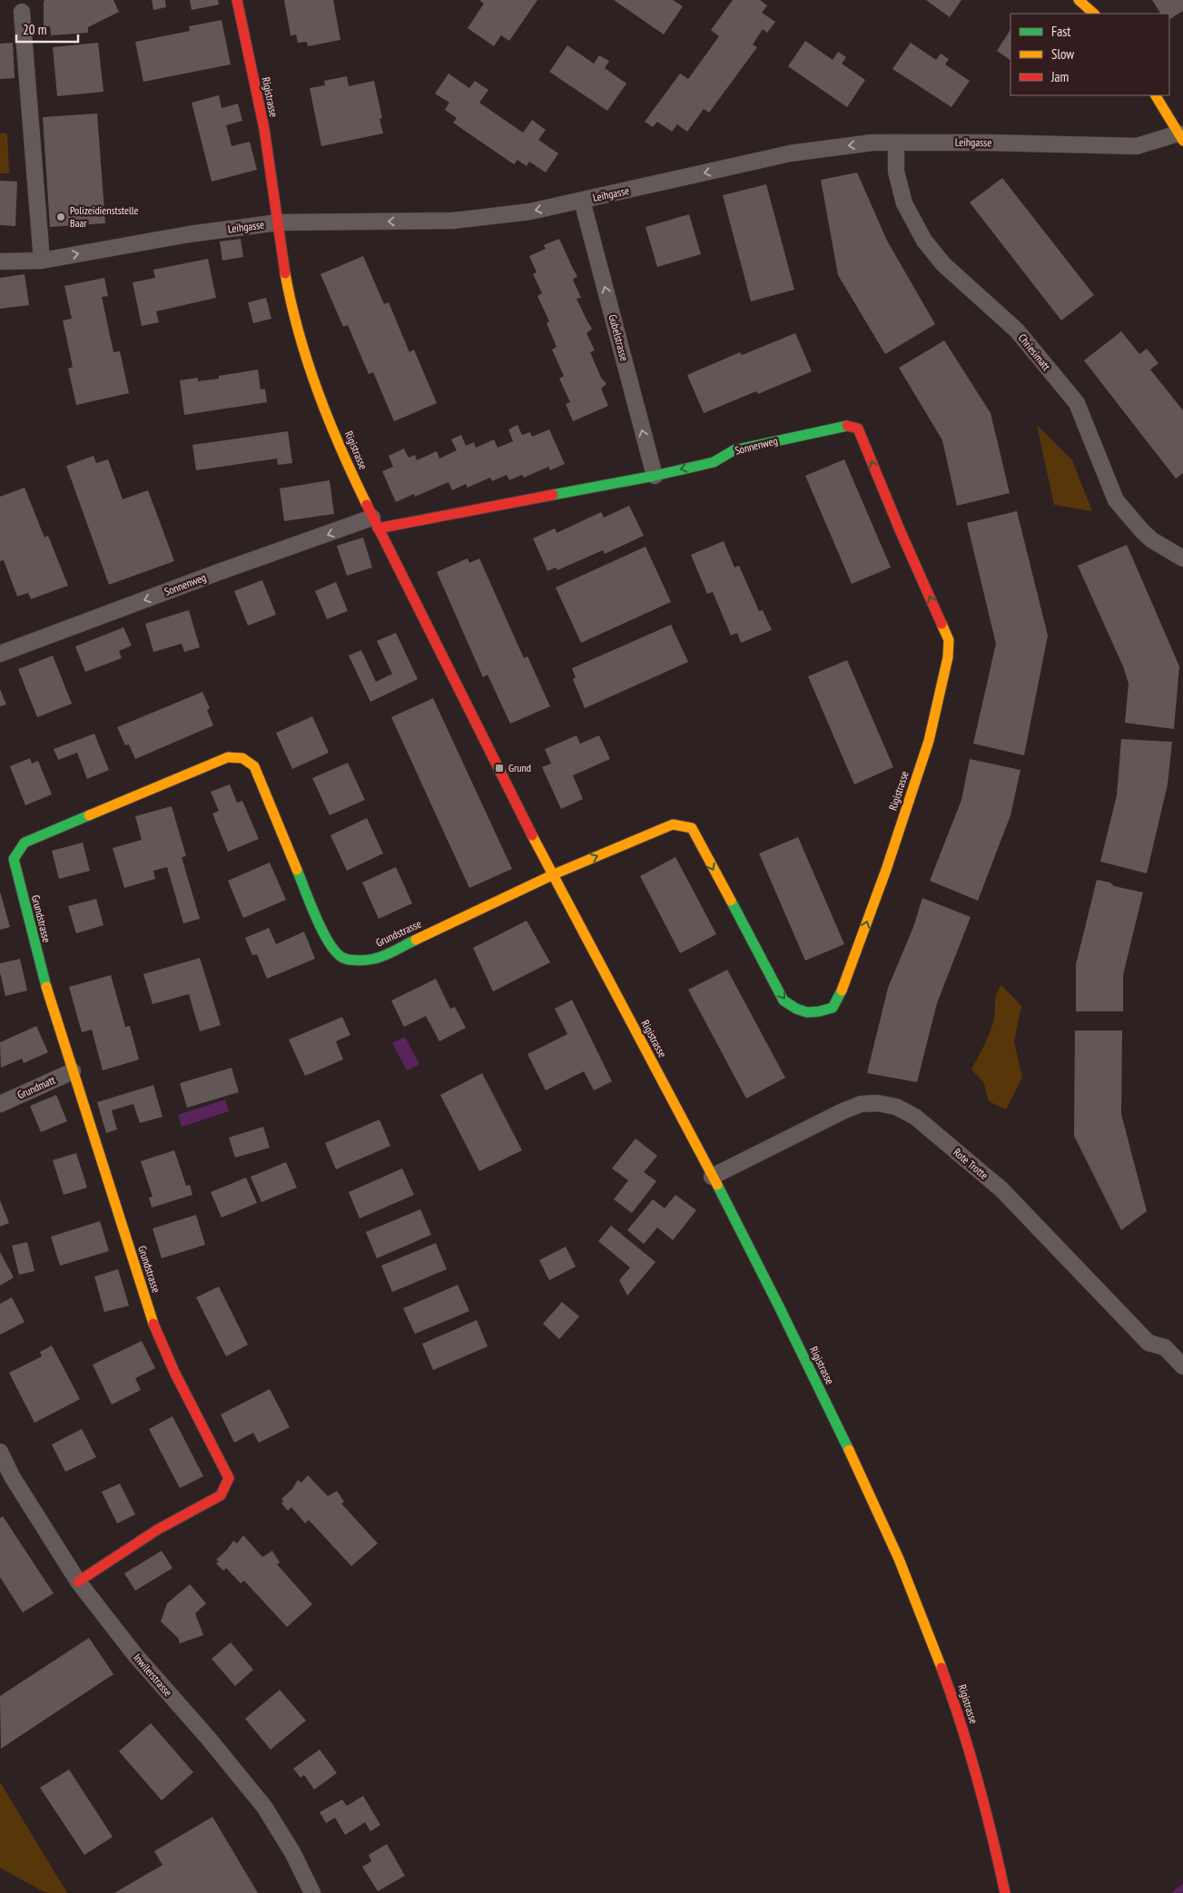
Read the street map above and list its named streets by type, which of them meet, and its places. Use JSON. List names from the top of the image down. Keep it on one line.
{"streets":{"street":["Rigistrasse","Leihgasse","Gubelstrasse","Chriesimatt","Sonnenweg","Grundstrasse","Grundmatt","Rote Trotte","Inwilerstrasse"]},"crossings":[["Rigistrasse","Leihgasse"],["Rigistrasse","Sonnenweg"],["Rigistrasse","Grundstrasse"],["Rigistrasse","Rote Trotte"],["Leihgasse","Gubelstrasse"],["Leihgasse","Chriesimatt"],["Gubelstrasse","Sonnenweg"],["Grundstrasse","Grundmatt"],["Grundstrasse","Inwilerstrasse"]],"one_way":["Gubelstrasse"],"places":{"other":["Polizeidienststelle Baar"],"transit":["Grund"]},"legend":["Fast","Slow","Jam"],"scale_bar":"20 m"}
